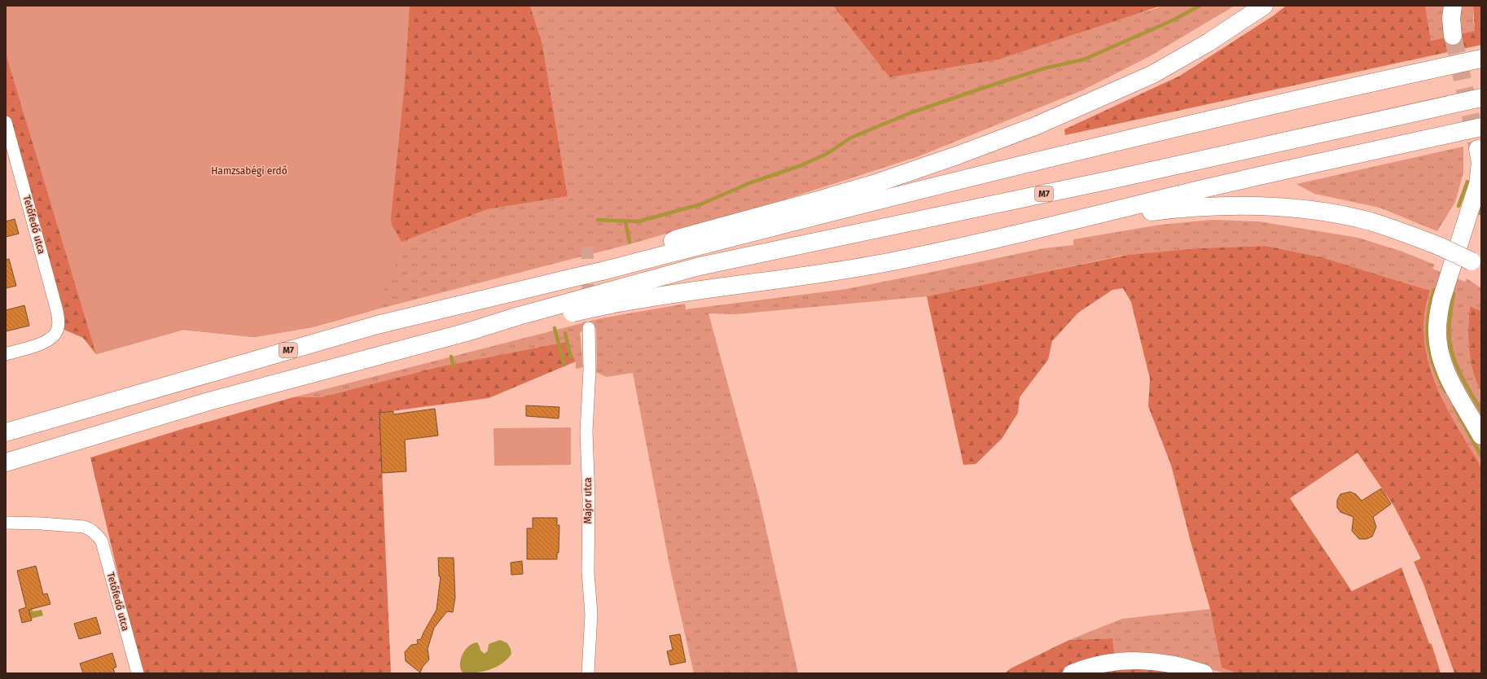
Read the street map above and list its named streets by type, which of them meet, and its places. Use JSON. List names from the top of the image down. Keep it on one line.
{"streets":{"highway":["M7"],"street":["Tetőfedő utca","Major utca"]},"parks":["Hamzsabégi erdő"]}
